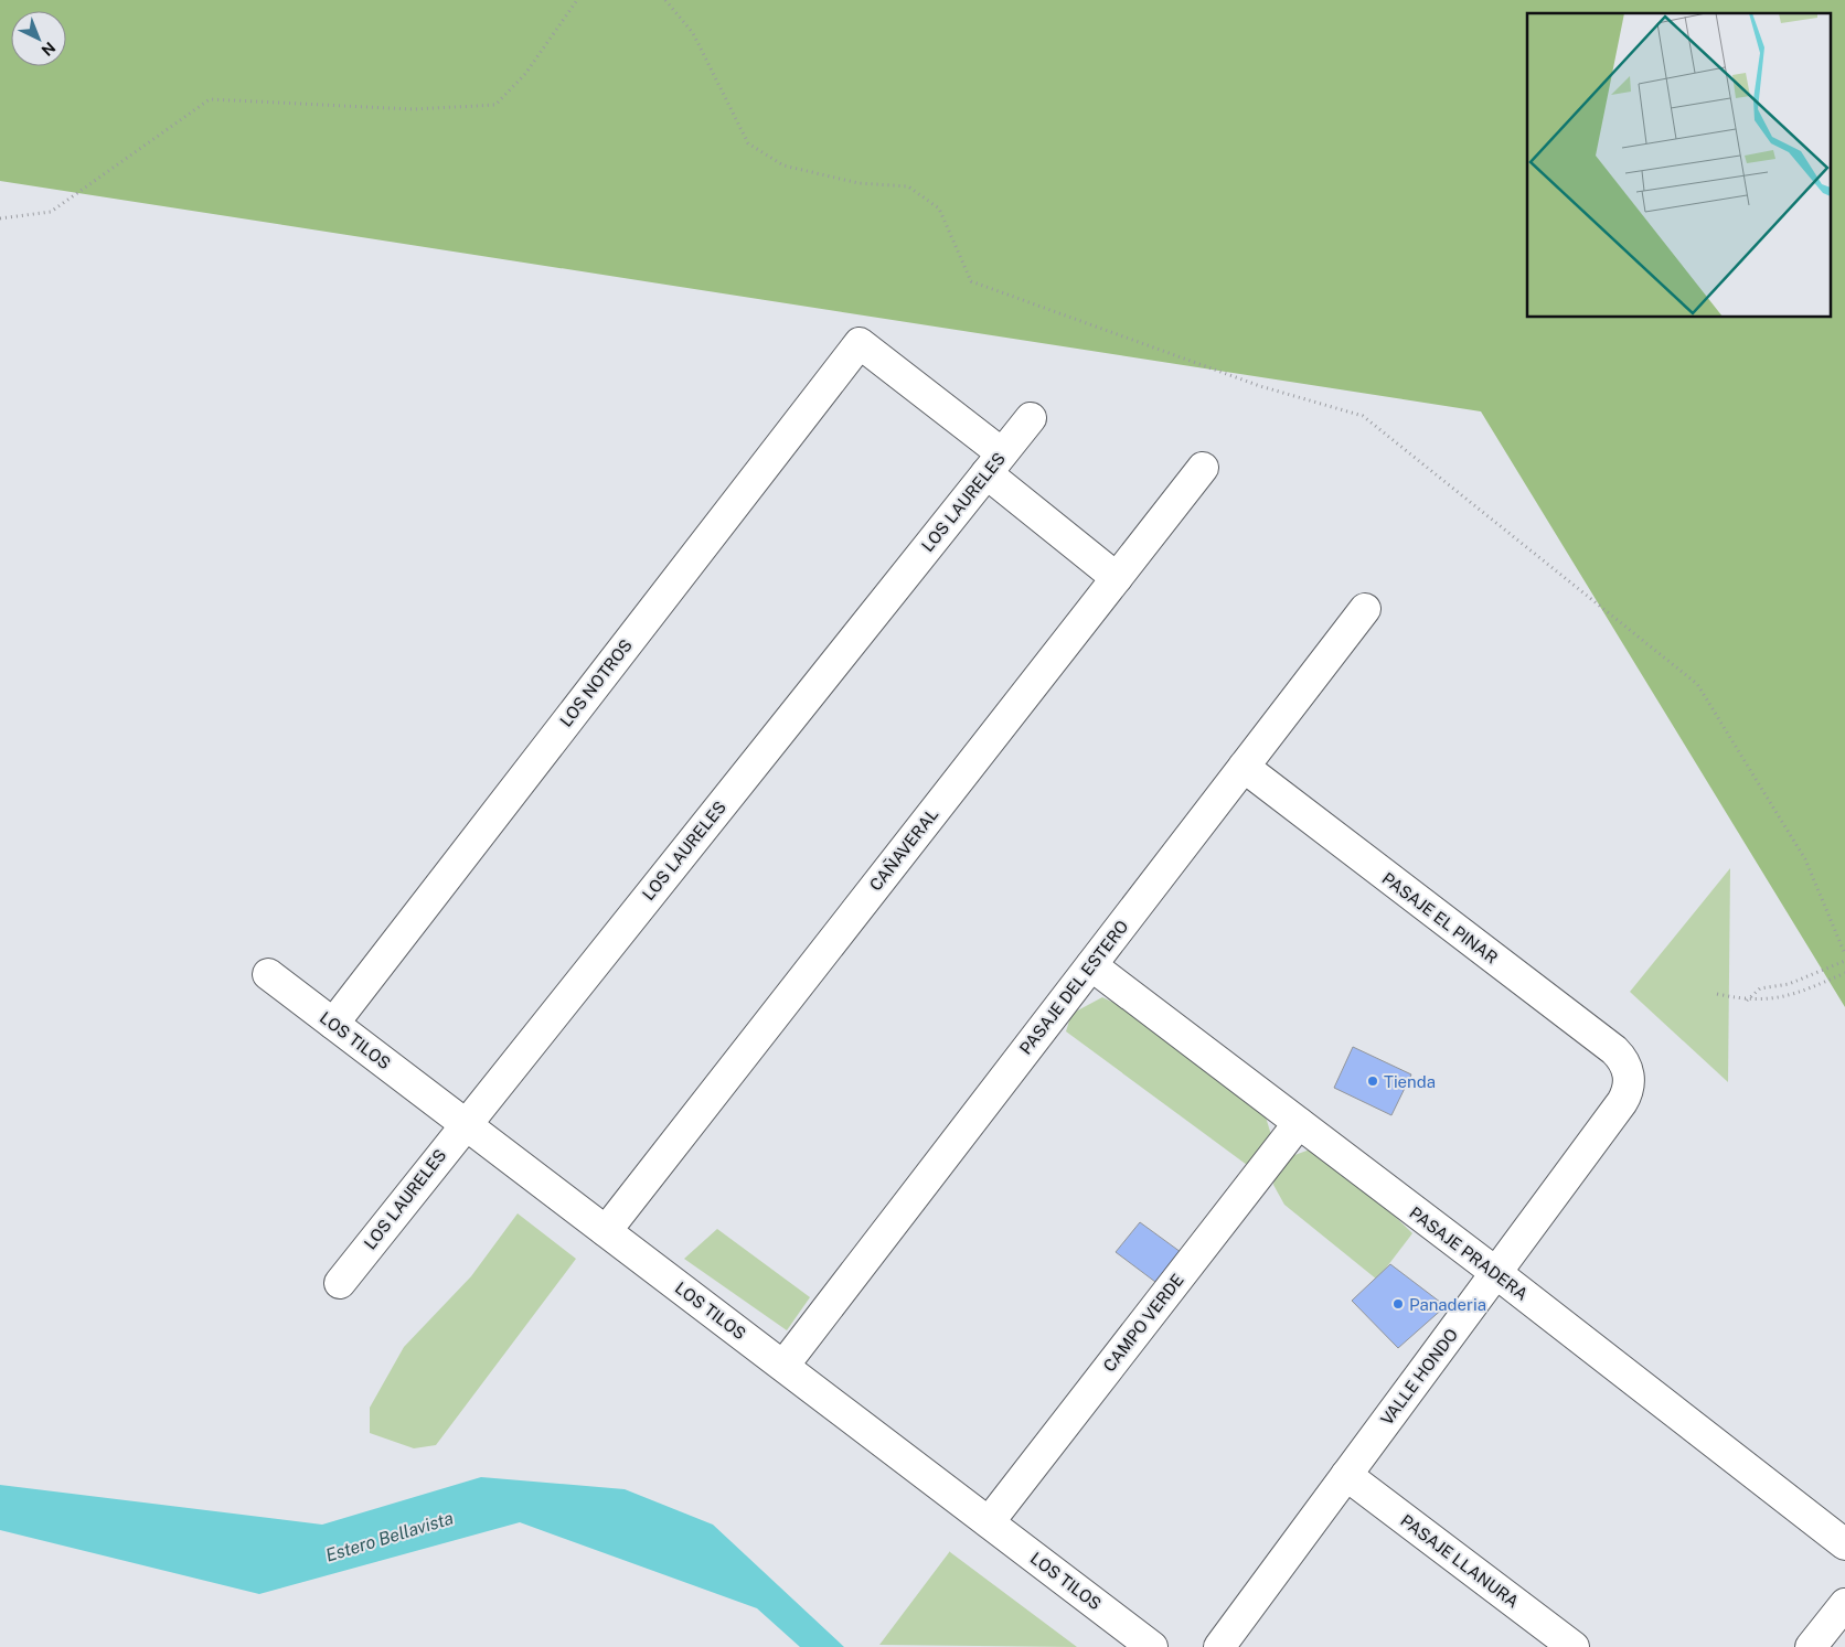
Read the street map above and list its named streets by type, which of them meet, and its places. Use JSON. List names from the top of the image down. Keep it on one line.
{"streets":{"street":["LOS LAURELES","LOS NOTROS","CAÑAVERAL","PASAJE EL PINAR","PASAJE DEL ESTERO","LOS TILOS","PASAJE PRADERA","CAMPO VERDE","VALLE HONDO","PASAJE LLANURA"]},"crossings":[["LOS LAURELES","LOS NOTROS"],["LOS LAURELES","LOS TILOS"],["LOS NOTROS","LOS TILOS"],["CAÑAVERAL","LOS TILOS"],["PASAJE EL PINAR","PASAJE DEL ESTERO"],["PASAJE EL PINAR","VALLE HONDO"],["PASAJE DEL ESTERO","LOS TILOS"],["PASAJE DEL ESTERO","PASAJE PRADERA"],["LOS TILOS","CAMPO VERDE"],["PASAJE PRADERA","CAMPO VERDE"],["PASAJE PRADERA","VALLE HONDO"],["VALLE HONDO","PASAJE LLANURA"]],"water":["Estero Bellavista"],"places":["Tienda","Panaderia"],"north":"bottom right"}
